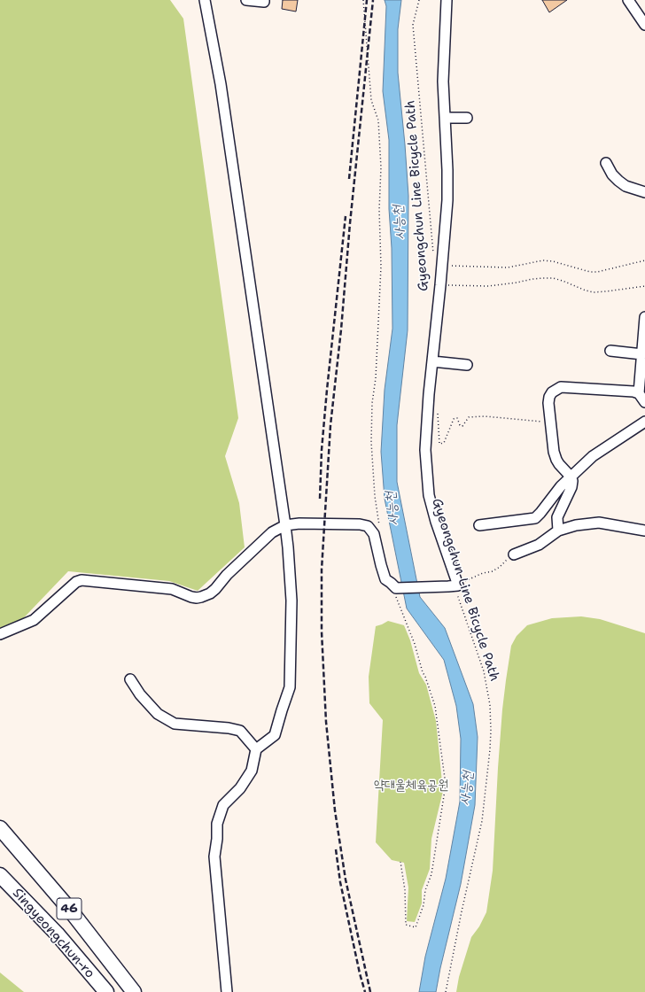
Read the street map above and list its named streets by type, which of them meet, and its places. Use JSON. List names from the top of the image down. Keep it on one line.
{"streets":{"highway":["46","Singyeongchun-ro"],"path":["Gyeongchun Line Bicycle Path"]},"water":["사능천"],"parks":["약대울체육공원"]}
